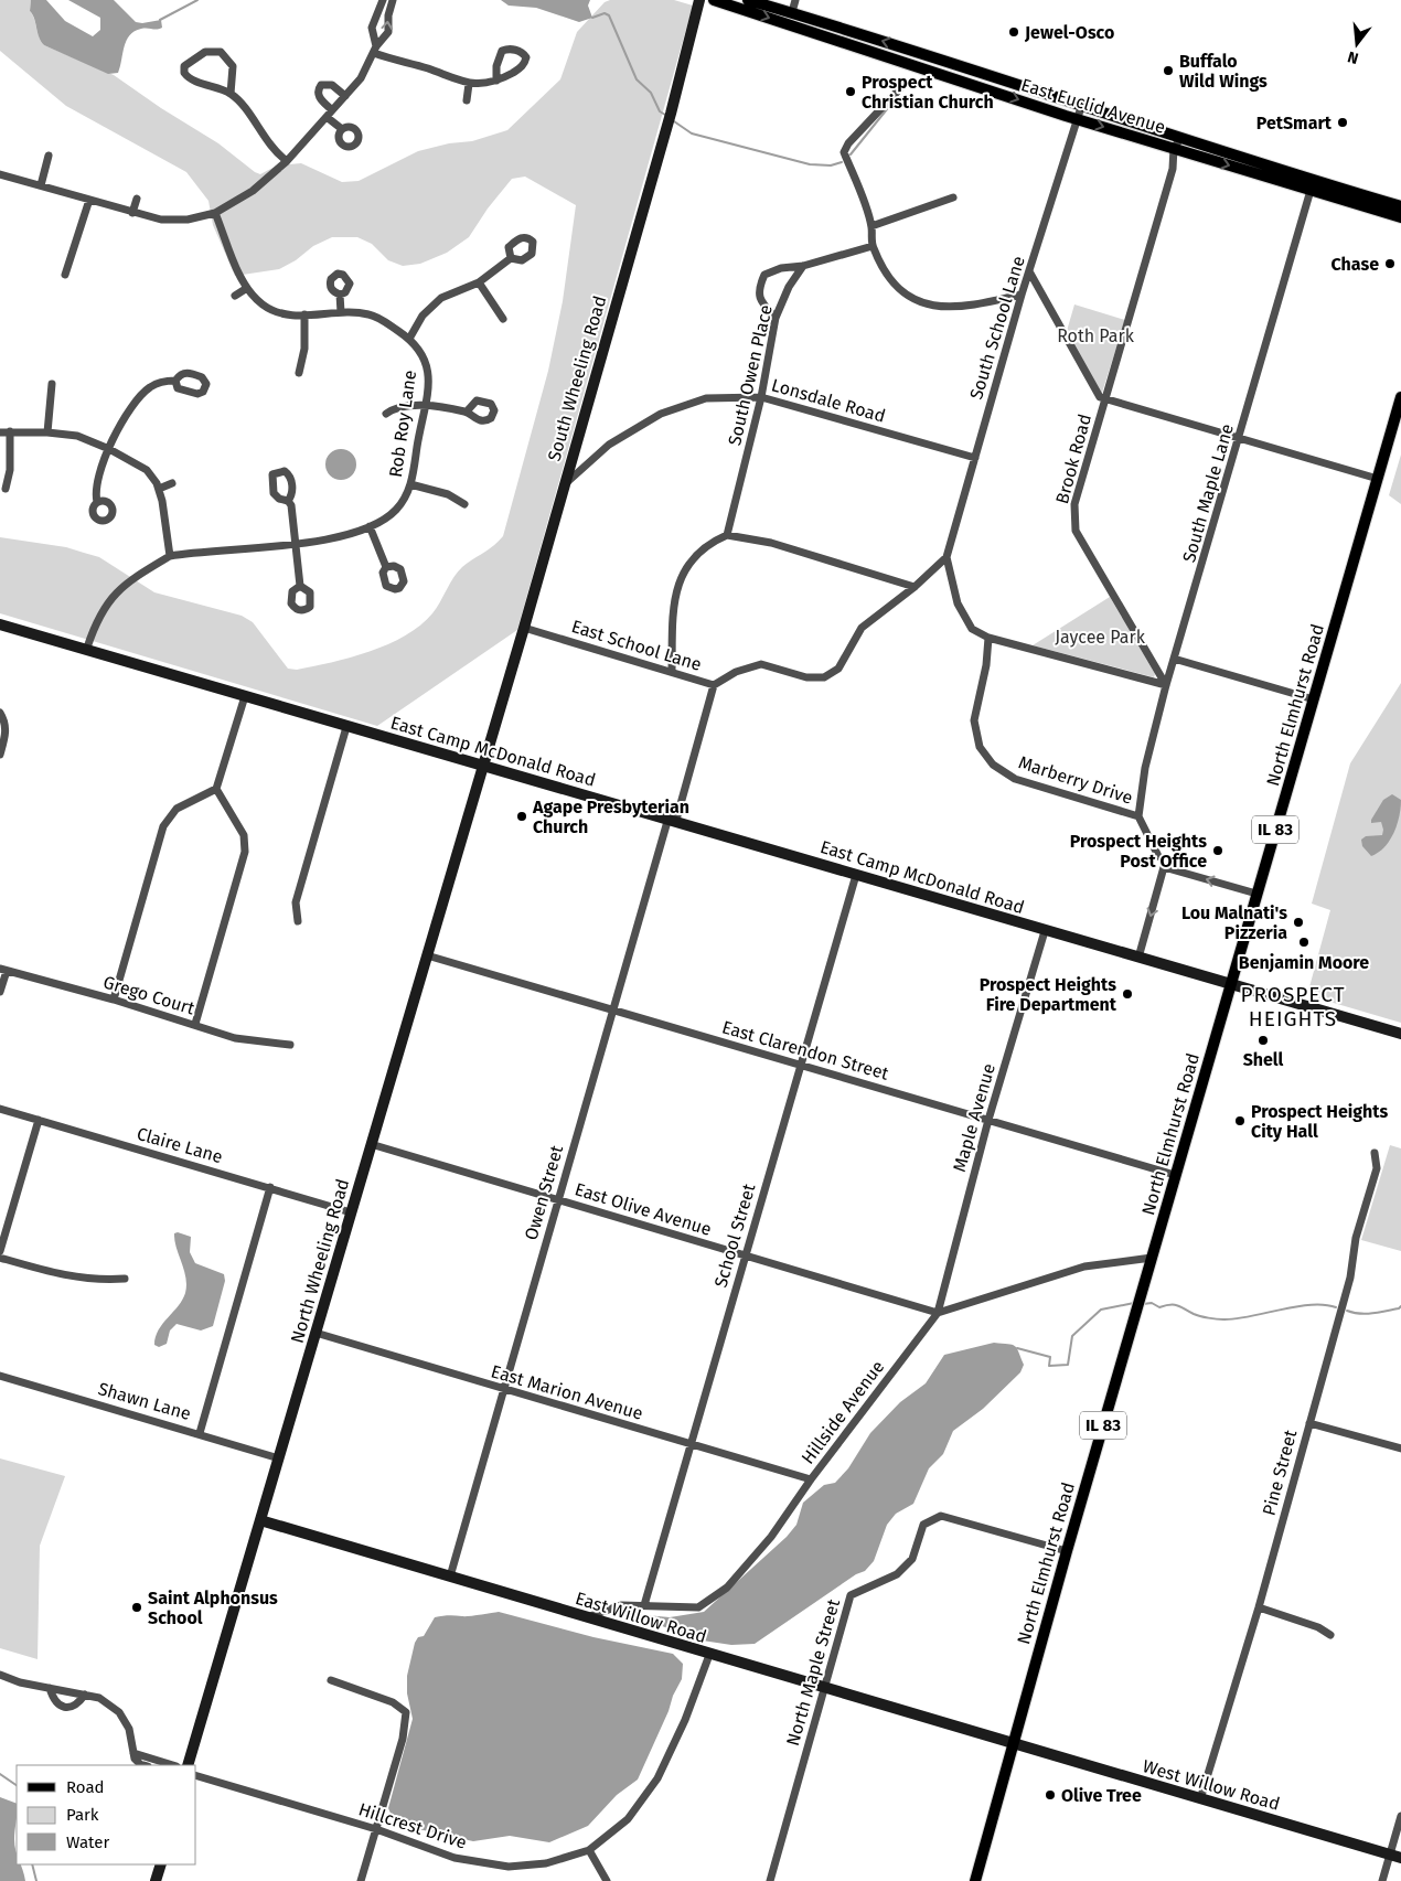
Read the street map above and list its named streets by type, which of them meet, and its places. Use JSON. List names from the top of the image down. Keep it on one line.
{"streets":{"main road":["East Euclid Avenue","South Wheeling Road","North Elmhurst Road","East Camp McDonald Road","IL 83","North Wheeling Road","East Willow Road","West Willow Road"],"street":["South School Lane","South Owen Place","Lonsdale Road","Rob Roy Lane","Brook Road","South Maple Lane","East School Lane","Marberry Drive","Grego Court","East Clarendon Street","Maple Avenue","Claire Lane","Owen Street","East Olive Avenue","School Street","East Marion Avenue","Shawn Lane","Hillside Avenue","Pine Street","North Maple Street","Hillcrest Drive"]},"crossings":[["East Euclid Avenue","South School Lane"],["East Euclid Avenue","South Maple Lane"],["South School Lane","Lonsdale Road"],["South School Lane","Brook Road"],["South School Lane","East School Lane"],["South Owen Place","Lonsdale Road"],["South Wheeling Road","Lonsdale Road"],["South Wheeling Road","East School Lane"],["South Wheeling Road","East Camp McDonald Road"],["South Wheeling Road","North Wheeling Road"],["Brook Road","South Maple Lane"],["South Maple Lane","Marberry Drive"],["North Elmhurst Road","East Camp McDonald Road"],["North Elmhurst Road","East Clarendon Street"],["North Elmhurst Road","East Willow Road"],["North Elmhurst Road","North Maple Street"],["North Elmhurst Road","West Willow Road"],["East Camp McDonald Road","Maple Avenue"],["East Camp McDonald Road","Owen Street"],["East Camp McDonald Road","School Street"],["East Camp McDonald Road","North Wheeling Road"],["East Clarendon Street","Maple Avenue"],["East Clarendon Street","Owen Street"],["East Clarendon Street","School Street"],["East Clarendon Street","North Wheeling Road"],["Maple Avenue","East Olive Avenue"],["Maple Avenue","Hillside Avenue"],["Claire Lane","North Wheeling Road"],["Owen Street","East Olive Avenue"],["Owen Street","East Marion Avenue"],["Owen Street","East Willow Road"],["East Olive Avenue","School Street"],["East Olive Avenue","North Wheeling Road"],["East Olive Avenue","Hillside Avenue"],["School Street","East Marion Avenue"],["School Street","Hillside Avenue"],["North Wheeling Road","East Marion Avenue"],["North Wheeling Road","Shawn Lane"],["North Wheeling Road","East Willow Road"],["East Marion Avenue","Hillside Avenue"],["Hillside Avenue","East Willow Road"],["Pine Street","West Willow Road"],["East Willow Road","North Maple Street"],["East Willow Road","West Willow Road"],["East Willow Road","Hillcrest Drive"]],"districts":["PROSPECT HEIGHTS"],"parks":["Roth Park","Jaycee Park"],"places":["Jewel-Osco","Buffalo Wild Wings","Prospect Christian Church","PetSmart","Chase","Agape Presbyterian Church","Prospect Heights Post Office","Lou Malnati's Pizzeria","Benjamin Moore","Prospect Heights Fire Department","Shell","Prospect Heights City Hall","Saint Alphonsus School","Olive Tree"],"legend":["Road","Park","Water"],"north":"bottom"}
